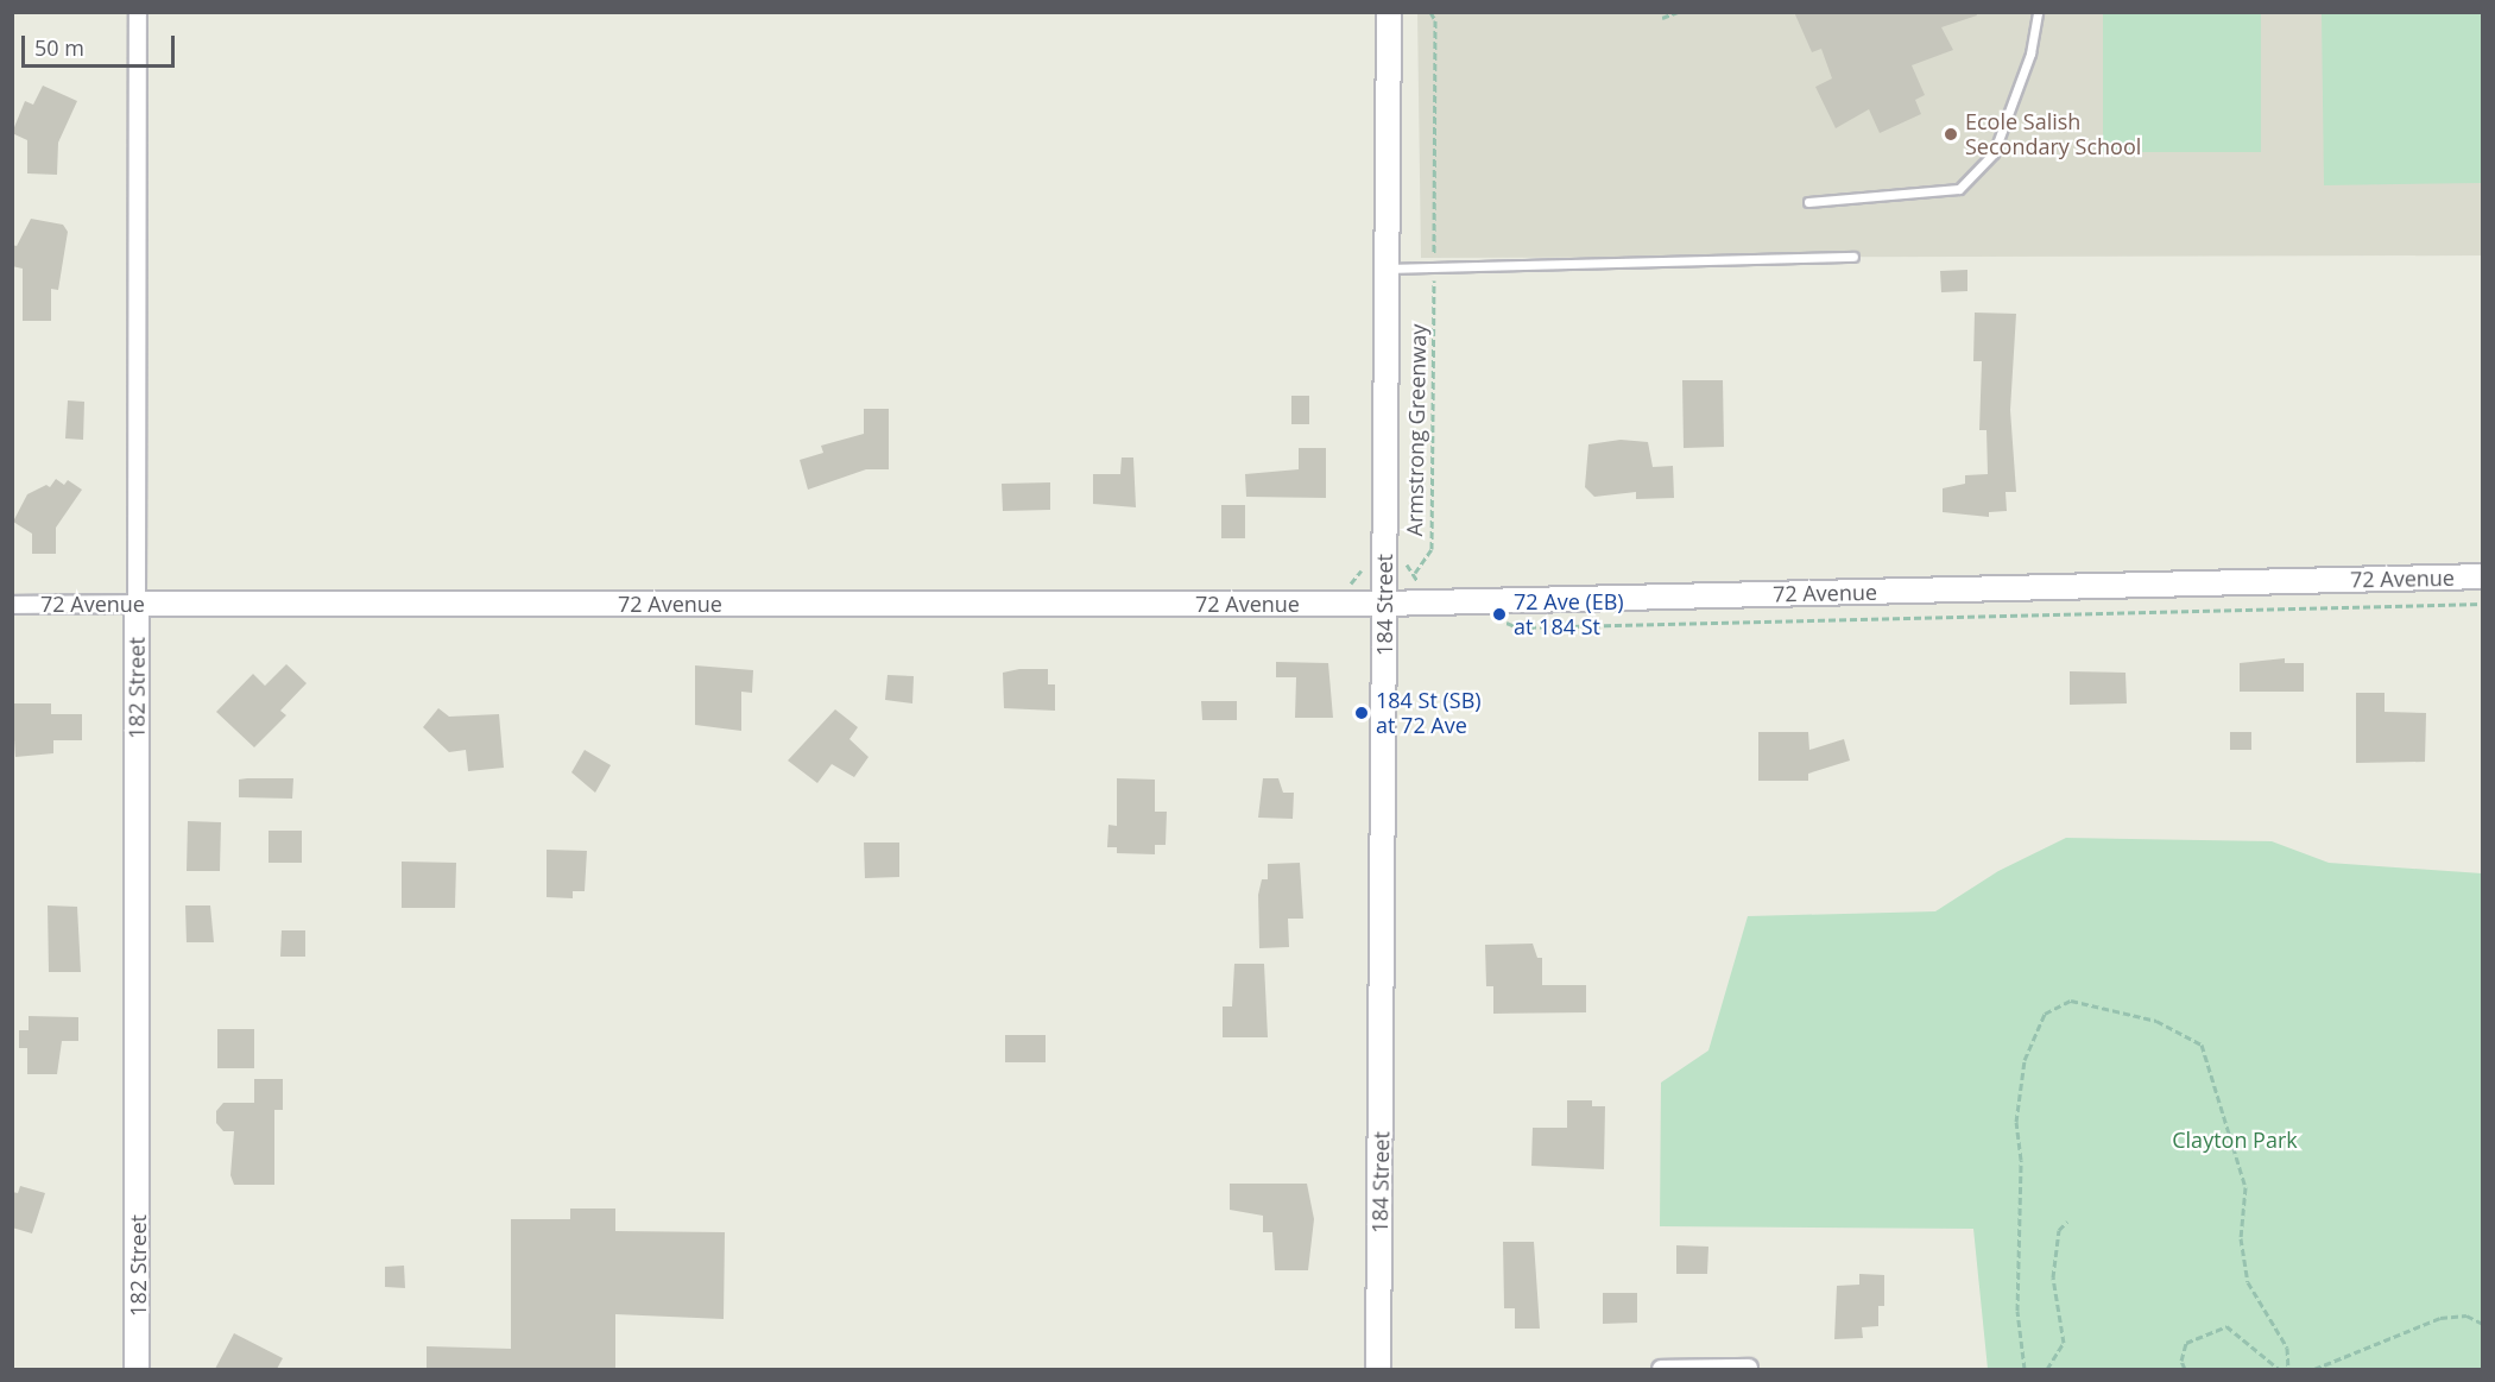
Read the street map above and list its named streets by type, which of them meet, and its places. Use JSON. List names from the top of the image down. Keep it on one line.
{"streets":{"main road":["72 Avenue","184 Street","182 Street"],"path":["Armstrong Greenway"]},"crossings":[["72 Avenue","184 Street"],["72 Avenue","182 Street"]],"parks":["Clayton Park"],"places":["Ecole Salish Secondary School","72 Ave (EB) at 184 St","184 St (SB) at 72 Ave"],"scale_bar":"50 m"}
